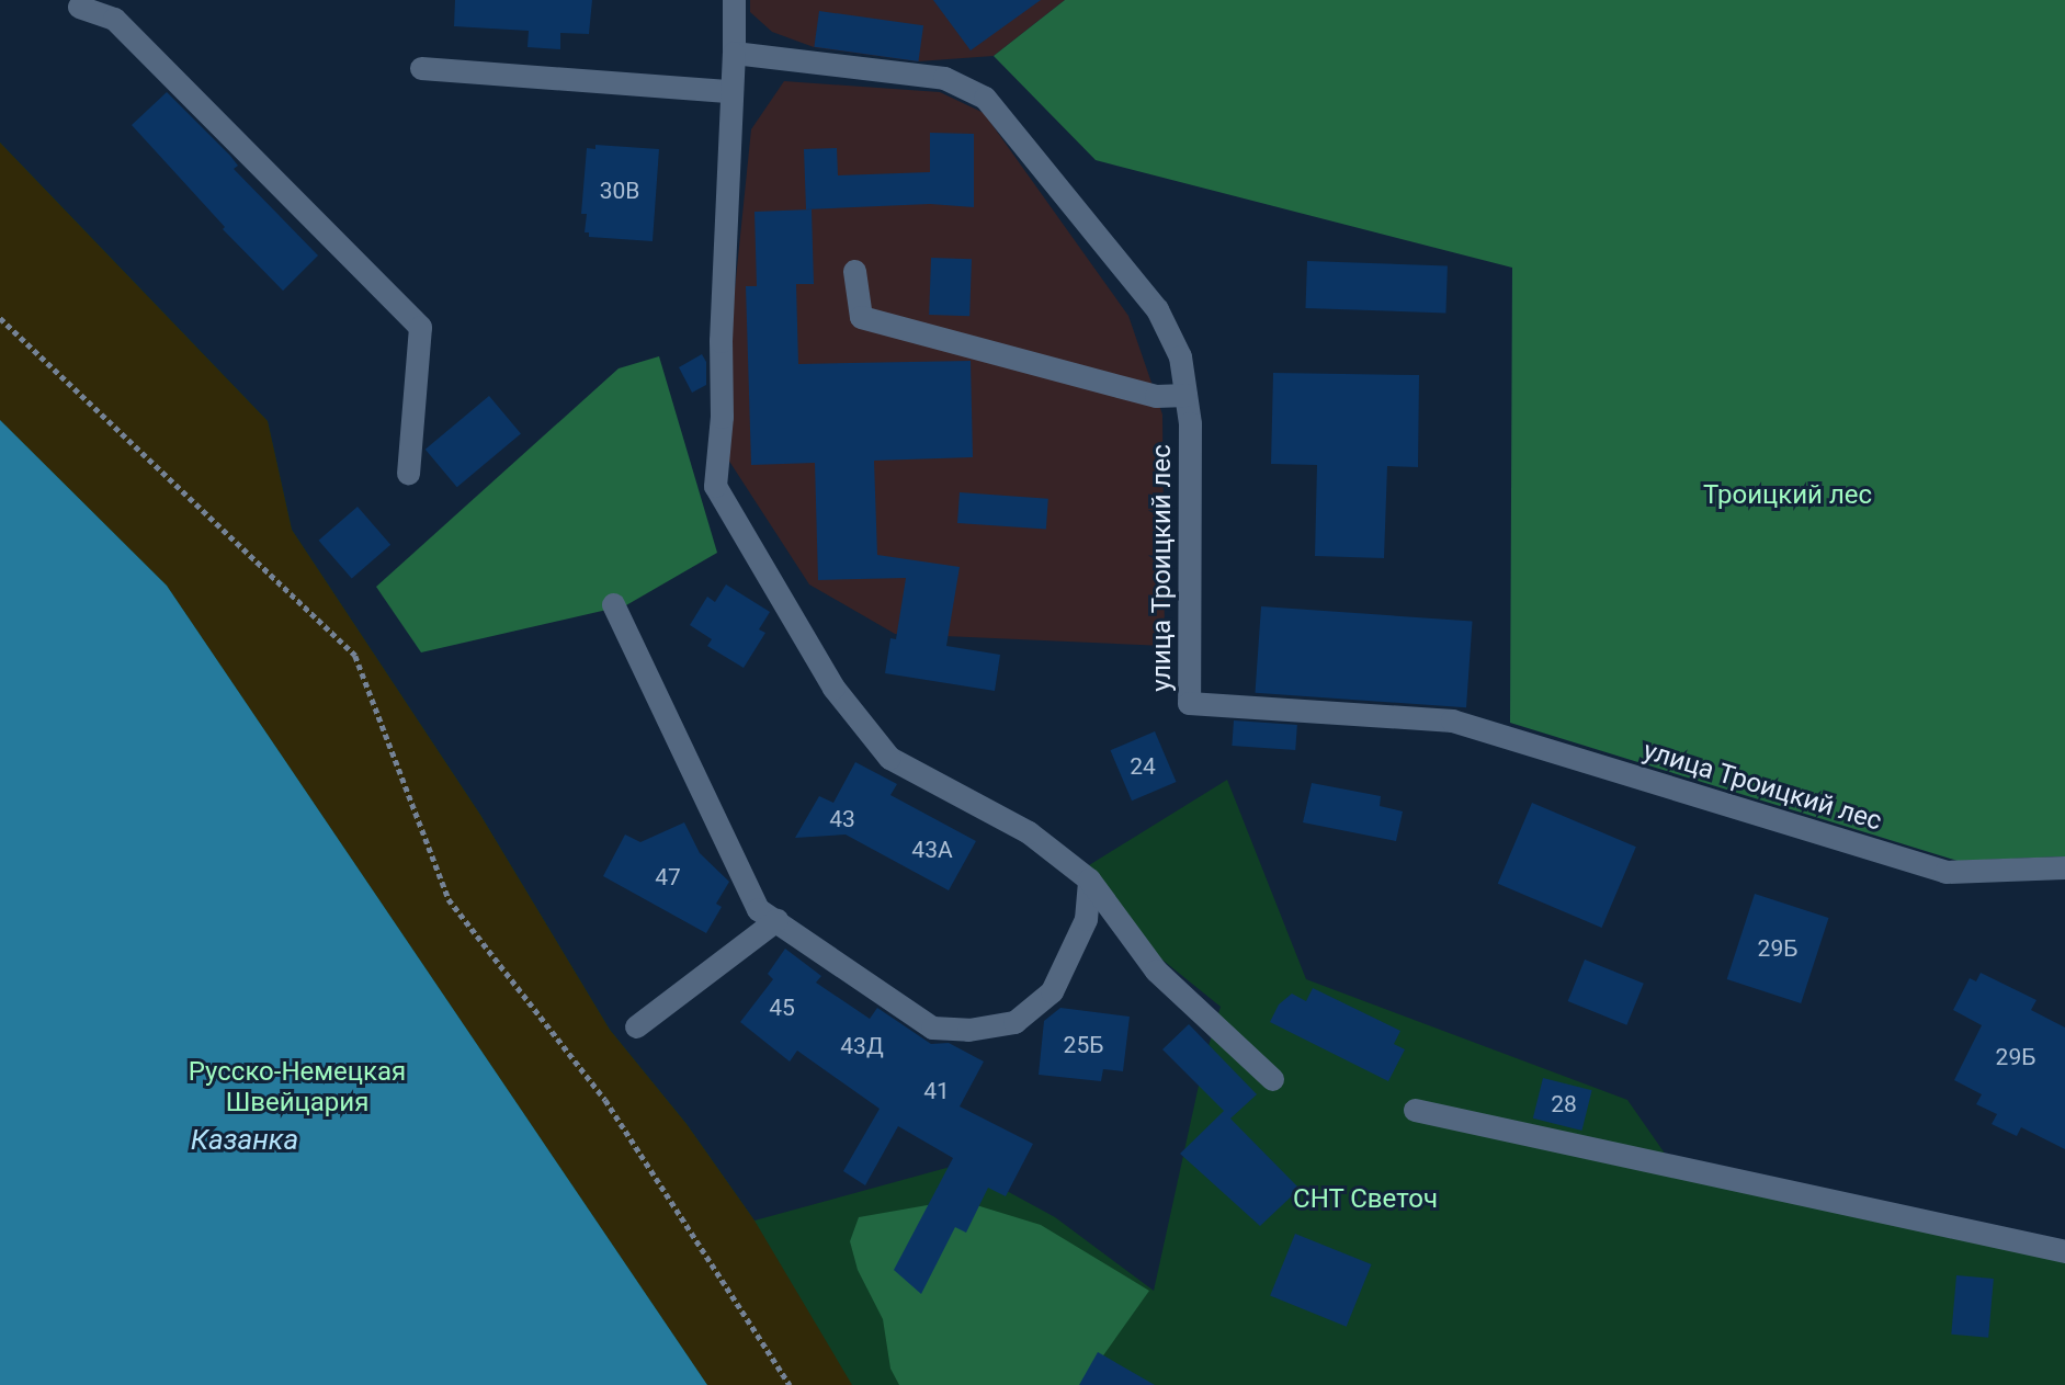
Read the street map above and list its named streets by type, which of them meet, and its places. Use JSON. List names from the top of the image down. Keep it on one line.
{"streets":{"street":["улица Троицкий лес"]},"water":["Казанка"],"parks":["Троицкий лес","Русско-Немецкая Швейцария","СНТ Светоч"],"house_numbers":["30В","24","43","43А","47","29Б","45","25Б","43Д","29Б","41","28"]}
